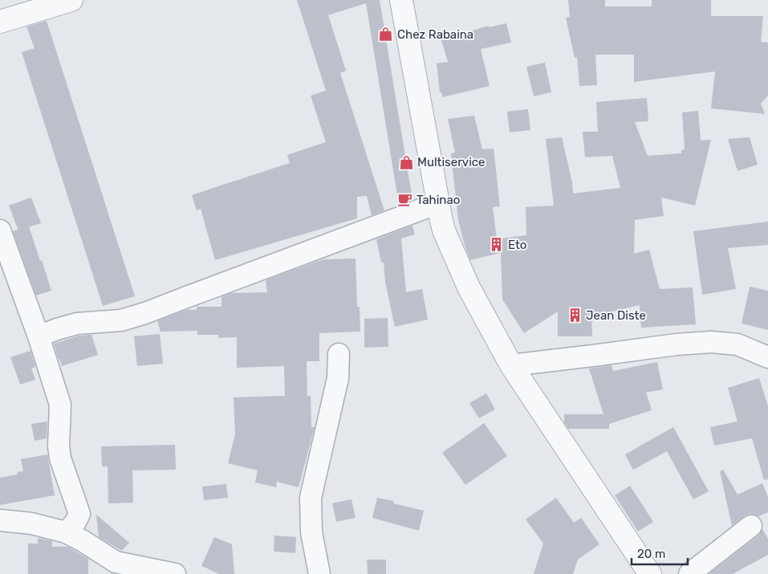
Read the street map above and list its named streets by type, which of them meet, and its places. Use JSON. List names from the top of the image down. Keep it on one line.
{"places":{"shop":["Chez Rabaina","Multiservice"],"cafe":["Tahinao"],"building":["Eto","Jean Diste"]},"scale_bar":"20 m"}
